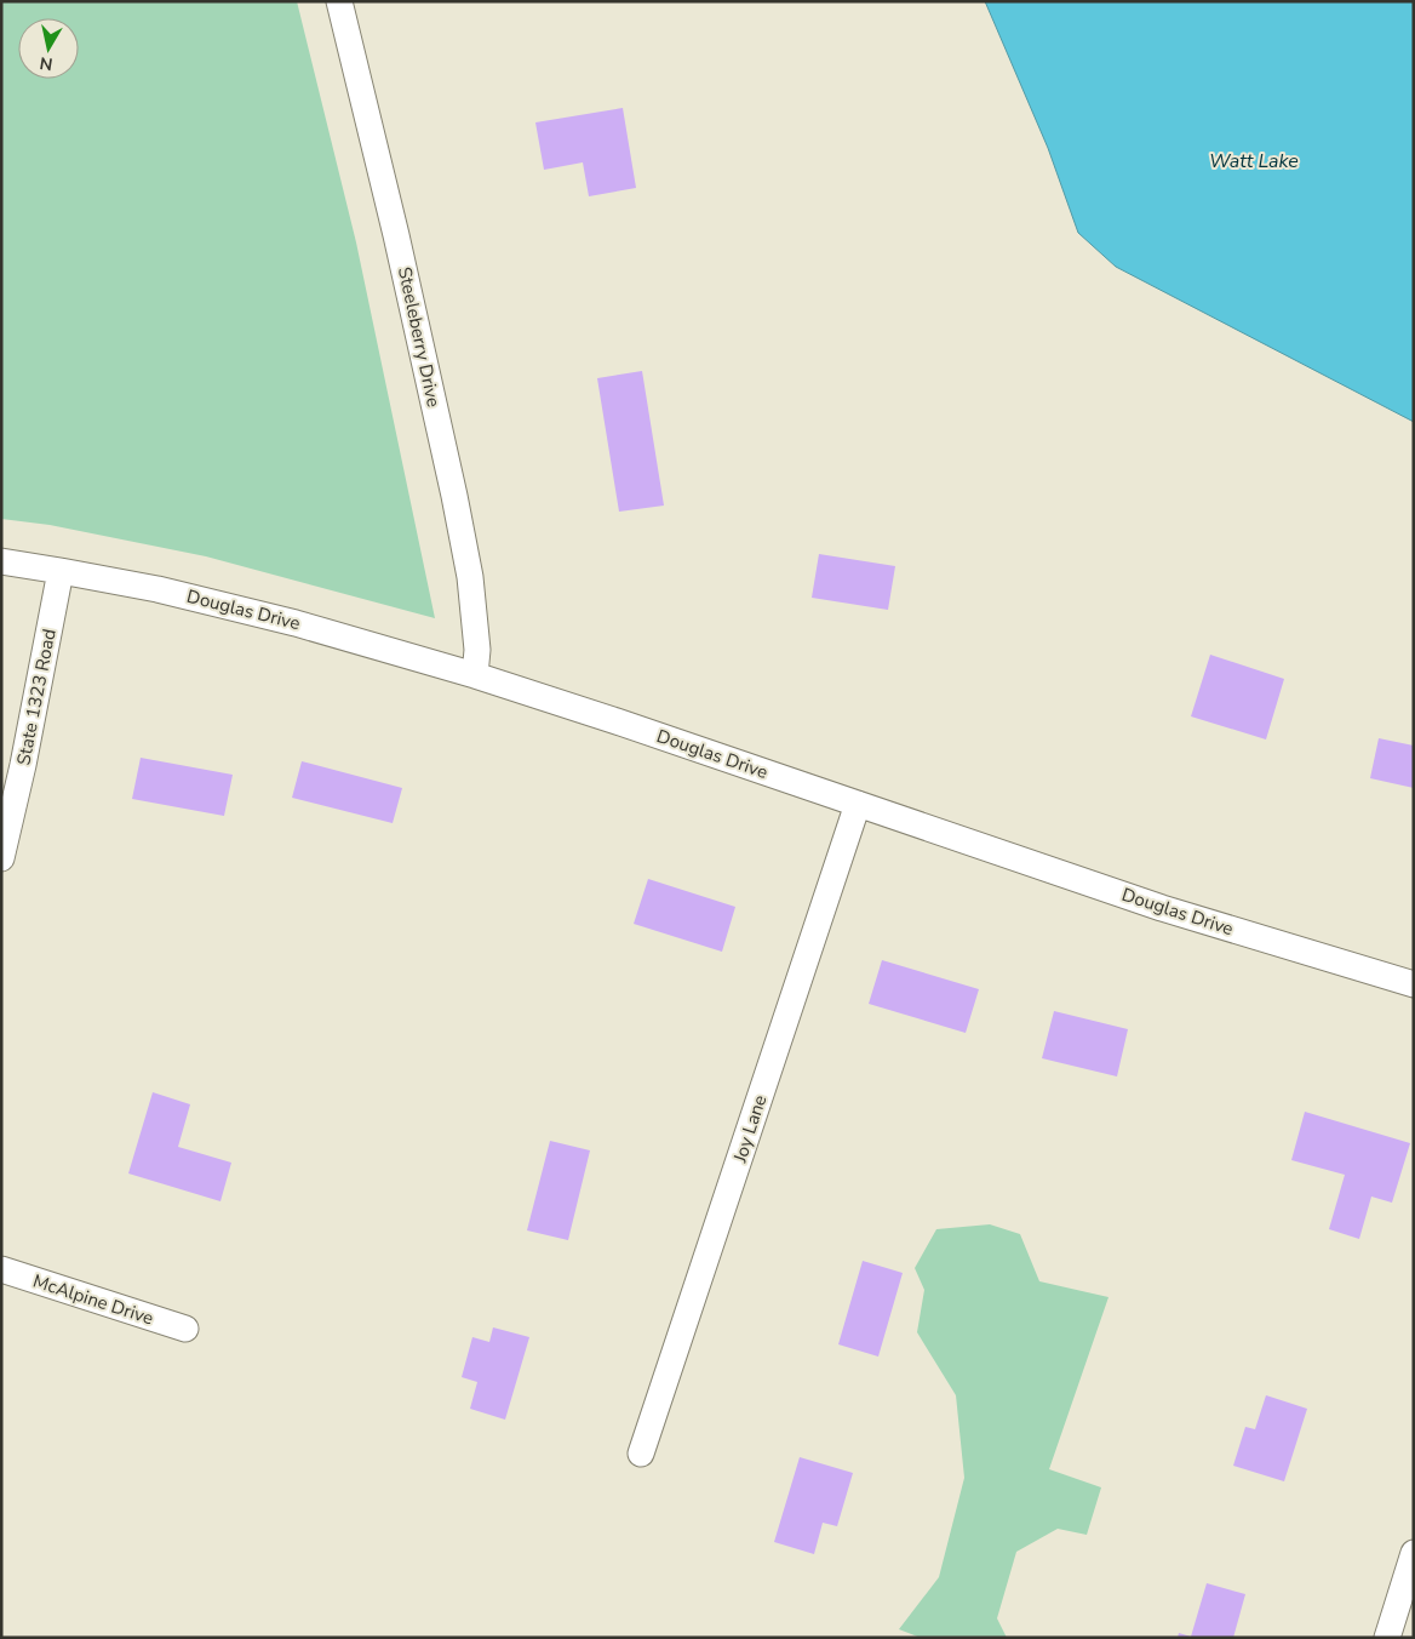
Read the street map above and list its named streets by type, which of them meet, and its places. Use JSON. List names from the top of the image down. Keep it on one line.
{"streets":{"street":["Steeleberry Drive","Douglas Drive","State 1323 Road","Joy Lane","McAlpine Drive"]},"crossings":[["Steeleberry Drive","Douglas Drive"],["Douglas Drive","State 1323 Road"],["Douglas Drive","Joy Lane"]],"water":["Watt Lake"],"north":"bottom"}
